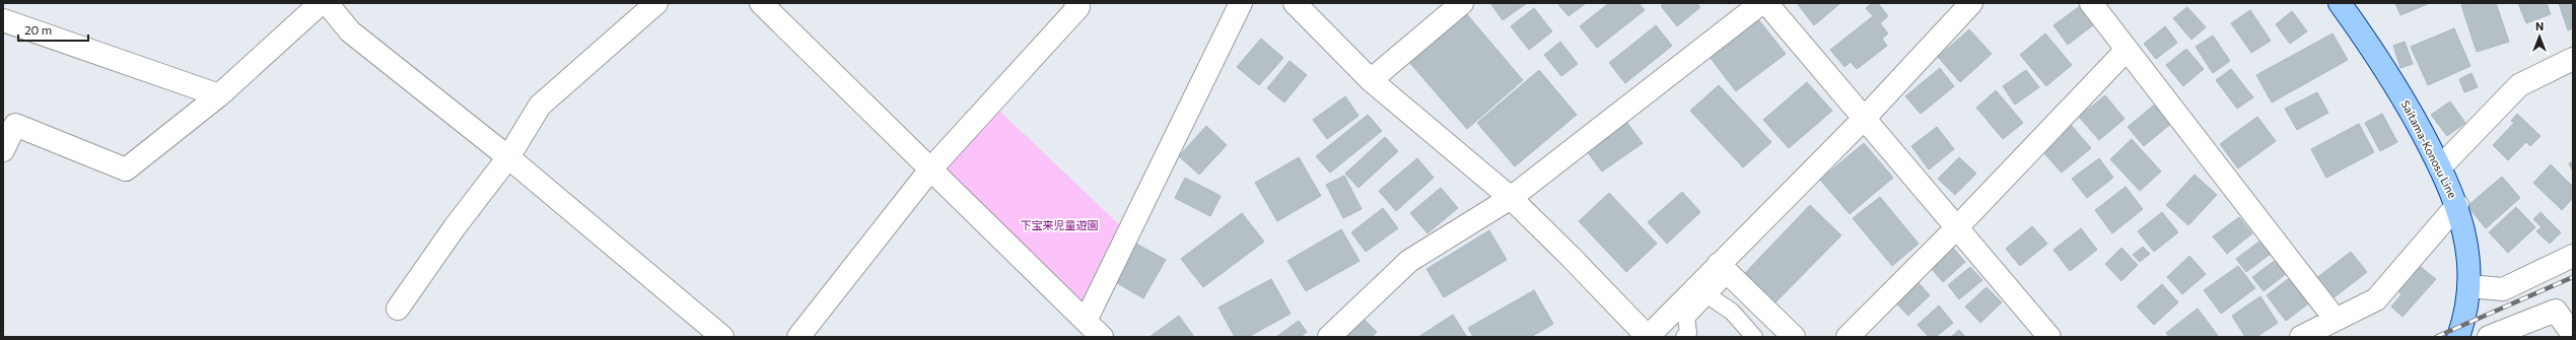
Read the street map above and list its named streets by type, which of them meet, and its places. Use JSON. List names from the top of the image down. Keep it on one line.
{"streets":{"main road":["Saitama-Konosu Line"]},"parks":["下宝来児童遊園"],"scale_bar":"20 m","north":"top"}
